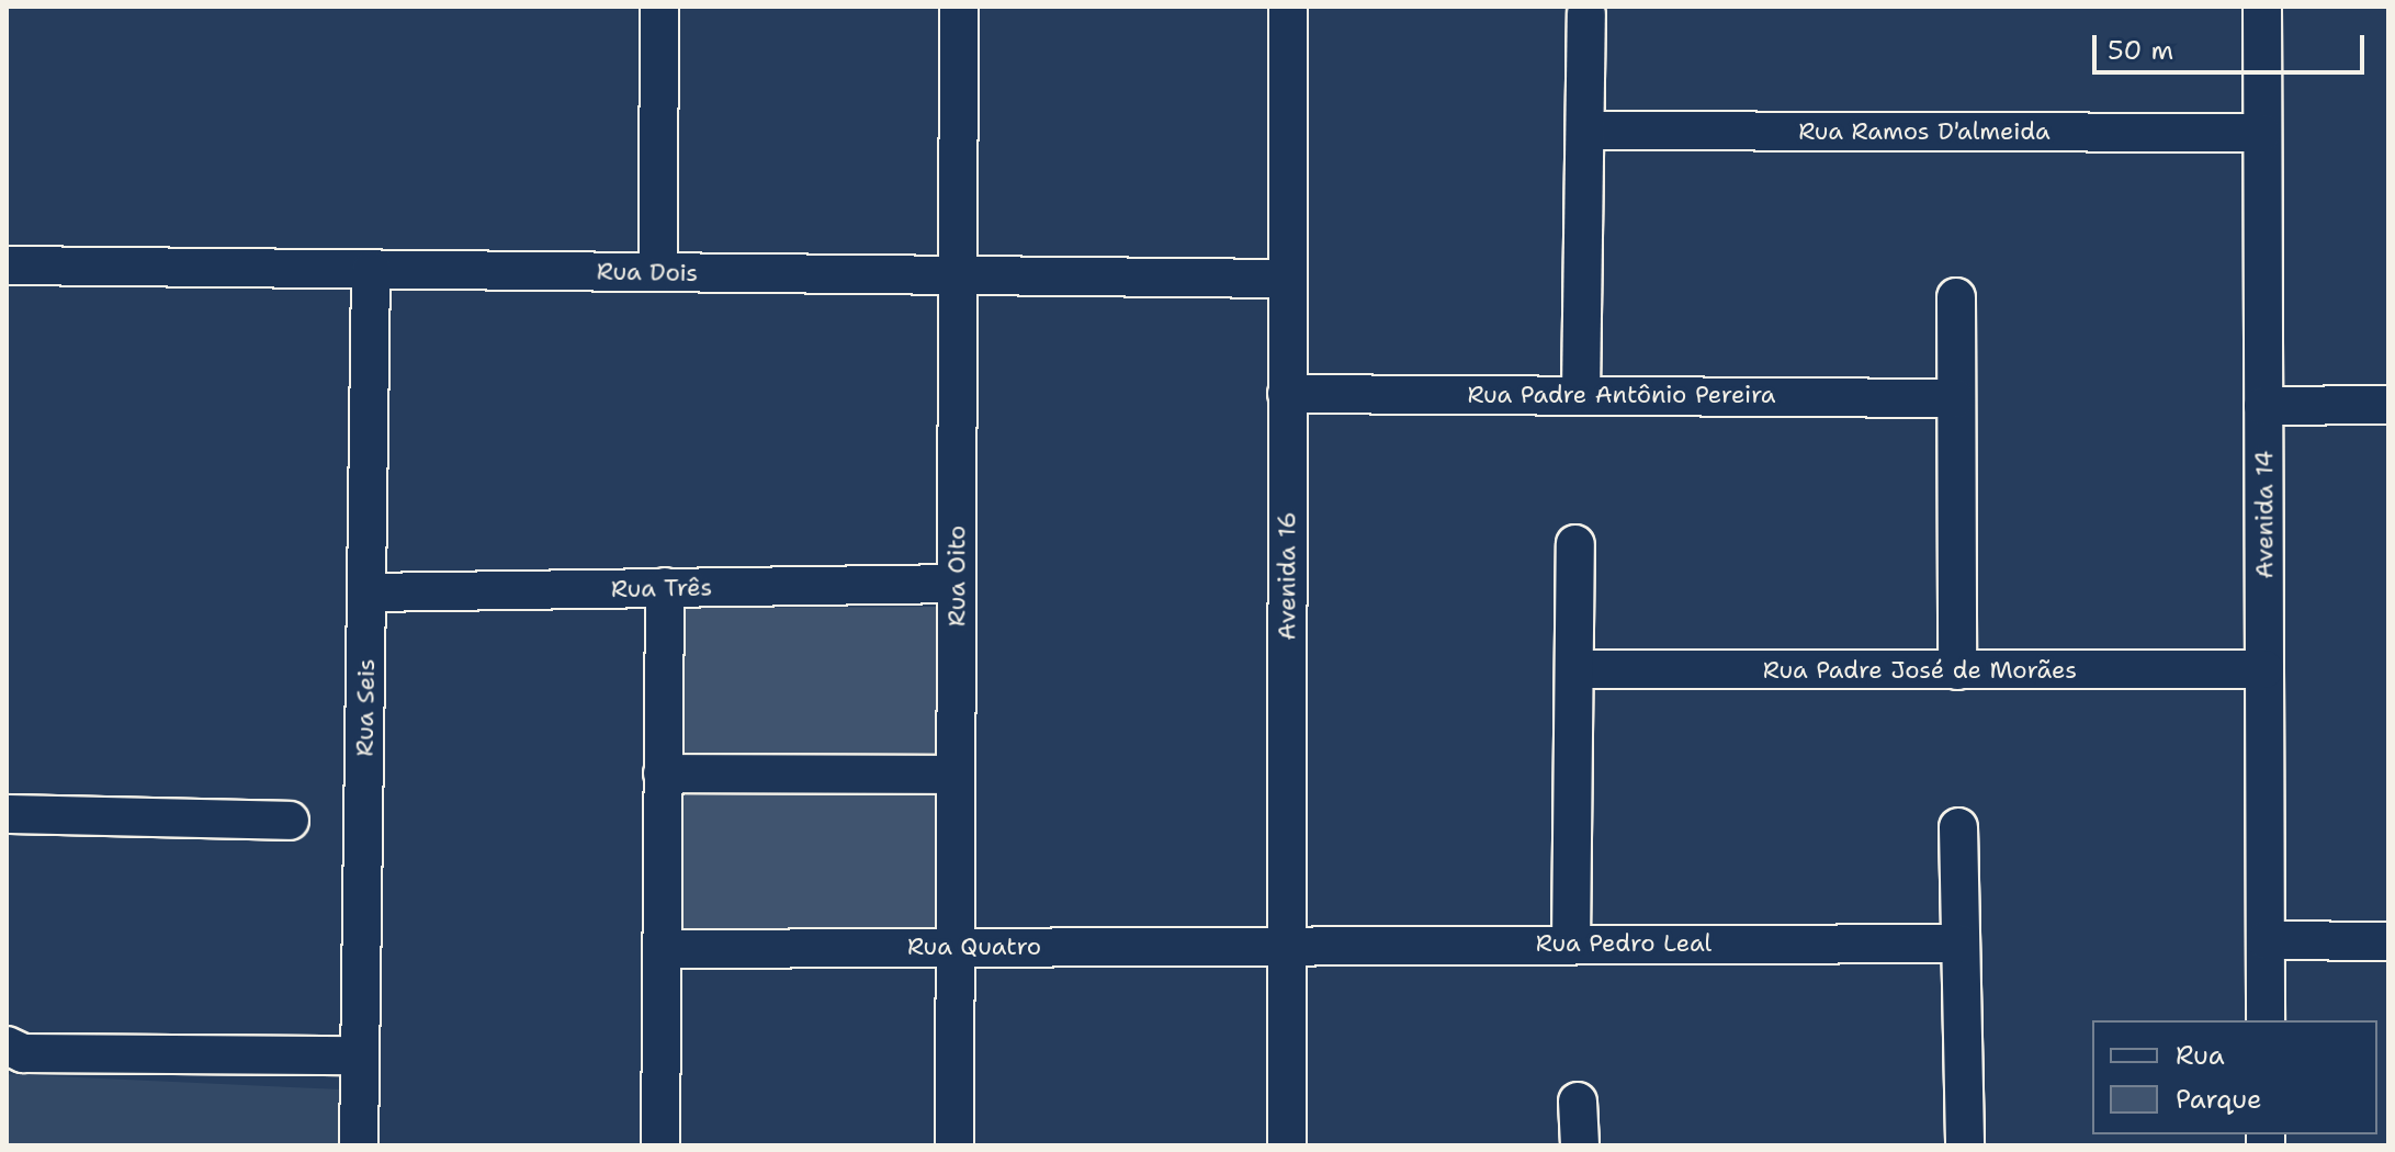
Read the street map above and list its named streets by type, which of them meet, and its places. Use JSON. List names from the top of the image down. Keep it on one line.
{"streets":{"street":["Rua Ramos D'almeida","Rua Dois","Rua Padre Antônio Pereira","Avenida 14","Rua Oito","Avenida 16","Rua Três","Rua Padre José de Morães","Rua Seis","Rua Pedro Leal","Rua Quatro"]},"crossings":[["Rua Ramos D'almeida","Avenida 14"],["Rua Dois","Rua Oito"],["Rua Dois","Avenida 16"],["Rua Dois","Rua Seis"],["Rua Padre Antônio Pereira","Avenida 16"],["Avenida 14","Rua Padre José de Morães"],["Rua Oito","Rua Três"],["Rua Oito","Rua Quatro"],["Avenida 16","Rua Pedro Leal"],["Avenida 16","Rua Quatro"],["Rua Três","Rua Seis"],["Rua Pedro Leal","Rua Quatro"]],"legend":["Rua","Parque"],"scale_bar":"50 m"}
